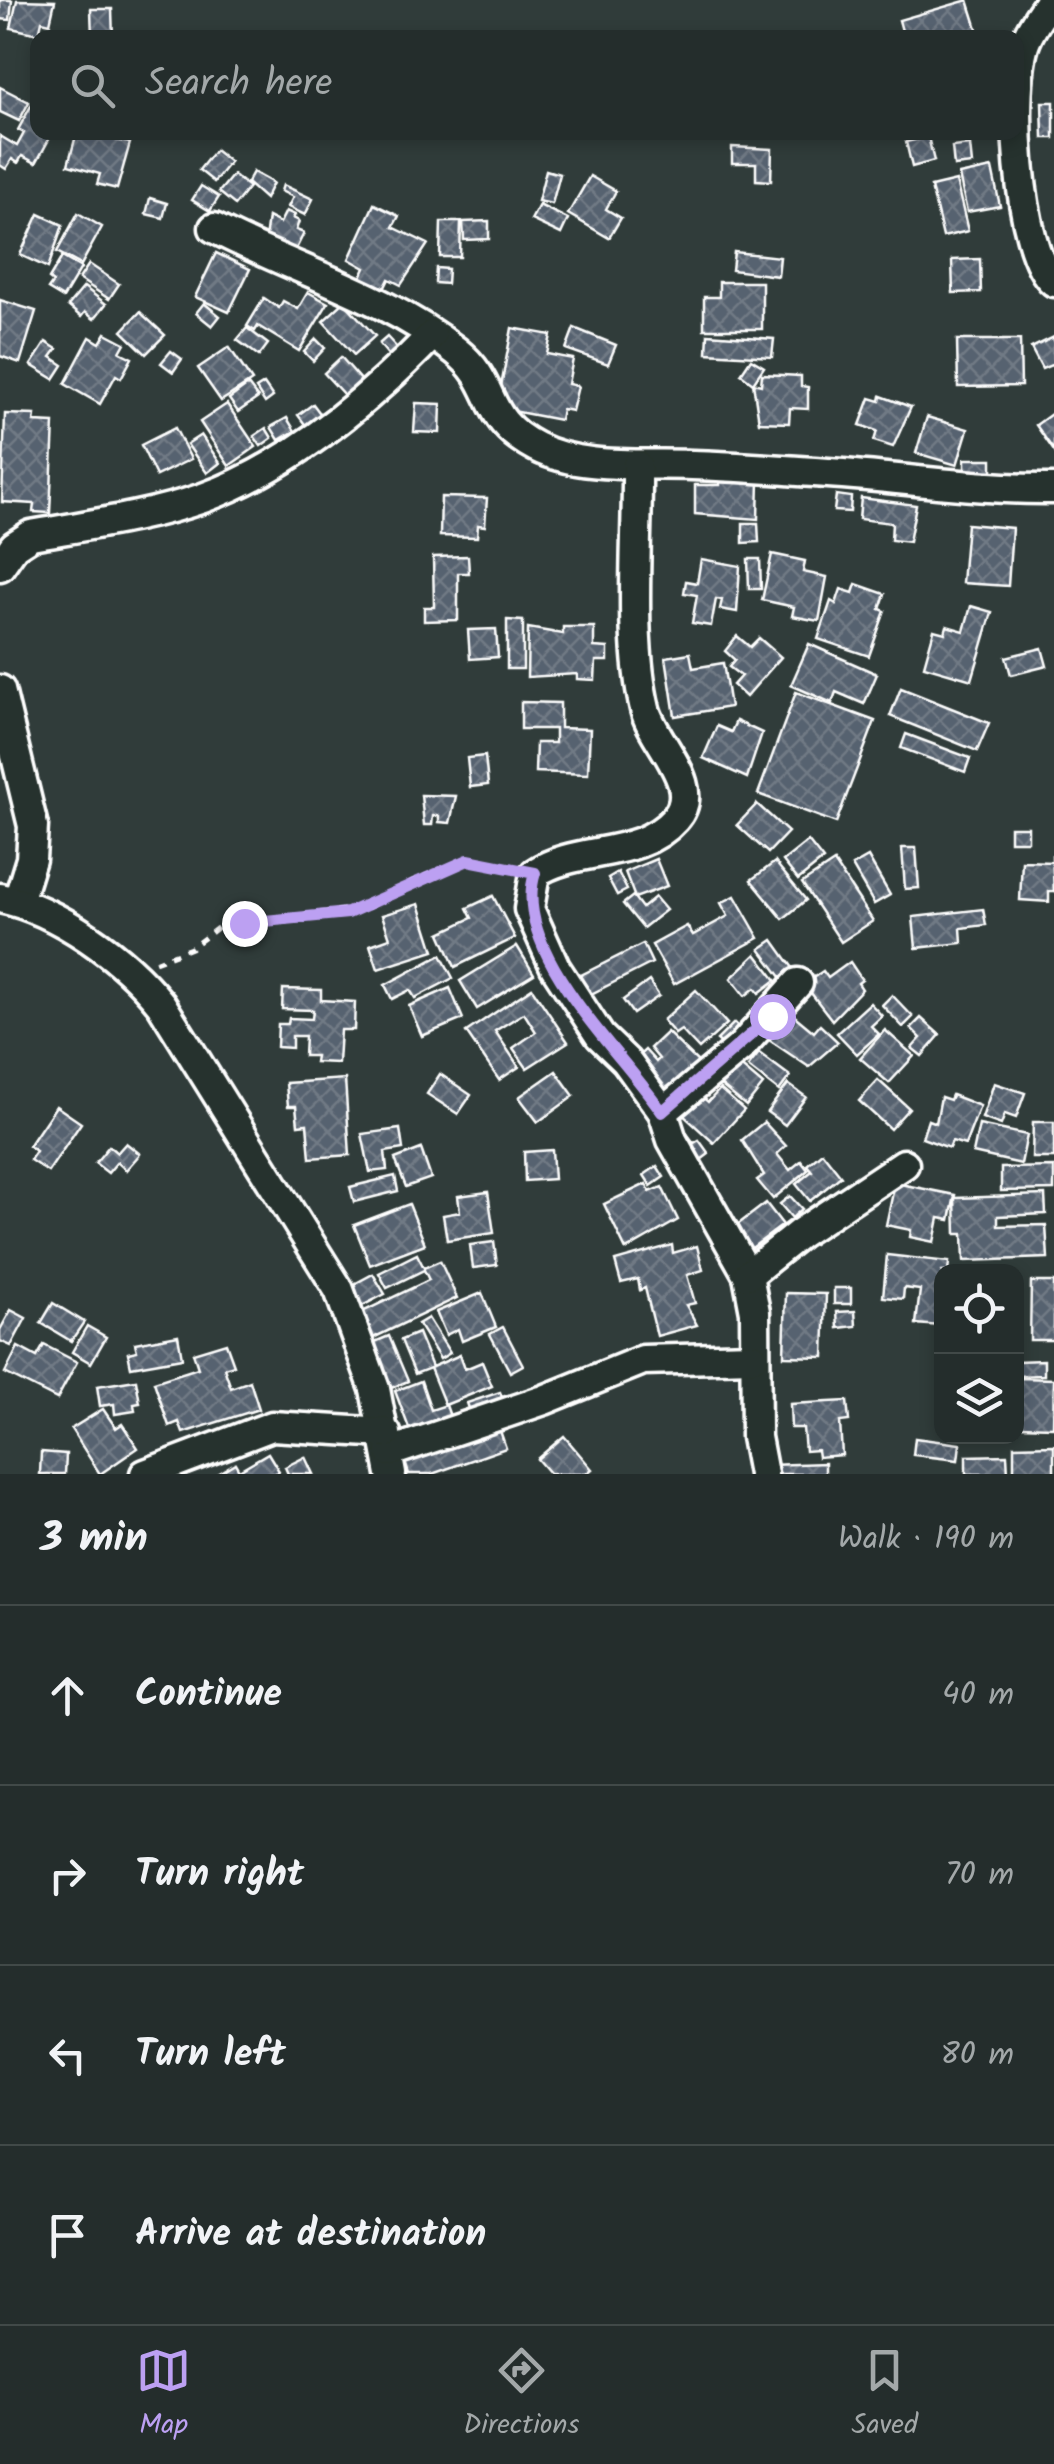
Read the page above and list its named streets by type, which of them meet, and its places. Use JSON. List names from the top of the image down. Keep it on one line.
{"page":{"search":"Search here","heading":["3 min","Walk · 190 m"],"list":[["Continue","40 m"],["Turn right","70 m"],["Turn left","80 m"],"Arrive at destination"],"nav":["Map","Directions","Saved"]}}
